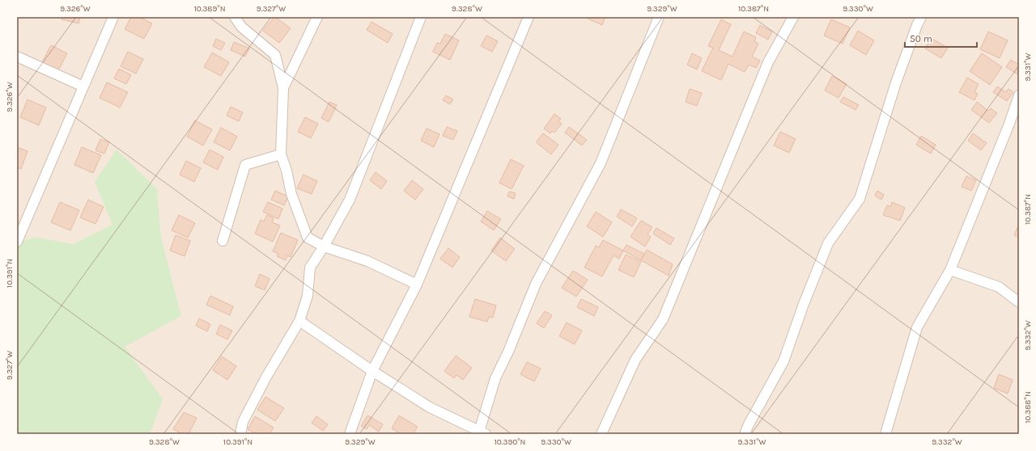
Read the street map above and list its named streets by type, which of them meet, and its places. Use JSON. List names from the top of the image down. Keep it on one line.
{"scale_bar":"50 m","coordinates":["9.326°W","10.389°N","9.327°W","9.328°W","9.329°W","10.387°N","9.330°W","9.331°W","10.391°N","9.332°W","10.388°N","10.390°N"]}
